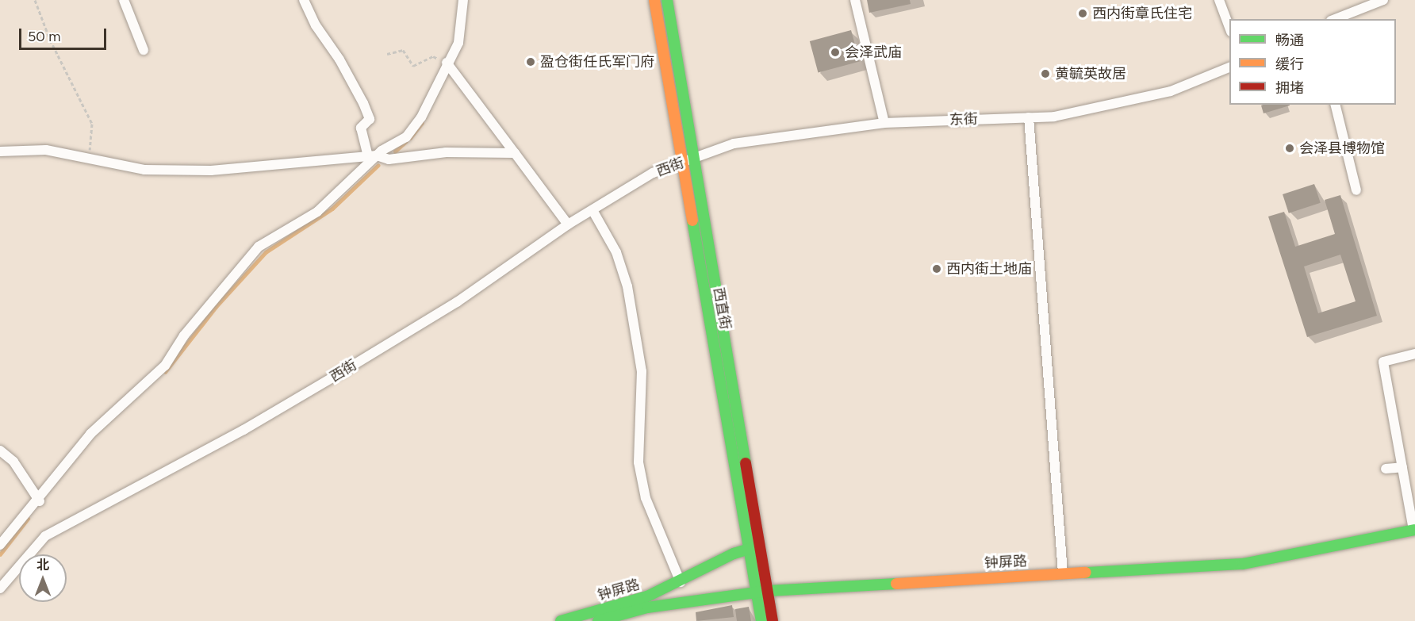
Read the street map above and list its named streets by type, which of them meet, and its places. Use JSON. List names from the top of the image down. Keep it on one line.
{"streets":{"street":["东街","西街","西直街","钟屏路"]},"crossings":[["东街","西街"],["东街","西直街"],["西街","西直街"],["西直街","钟屏路"]],"places":["西内街章氏住宅","会泽武庙","盈仓街任氏军门府","黄毓英故居","会泽县博物馆","西内街土地庙"],"legend":["畅通","缓行","拥堵"],"scale_bar":"50 m","north":"top"}
